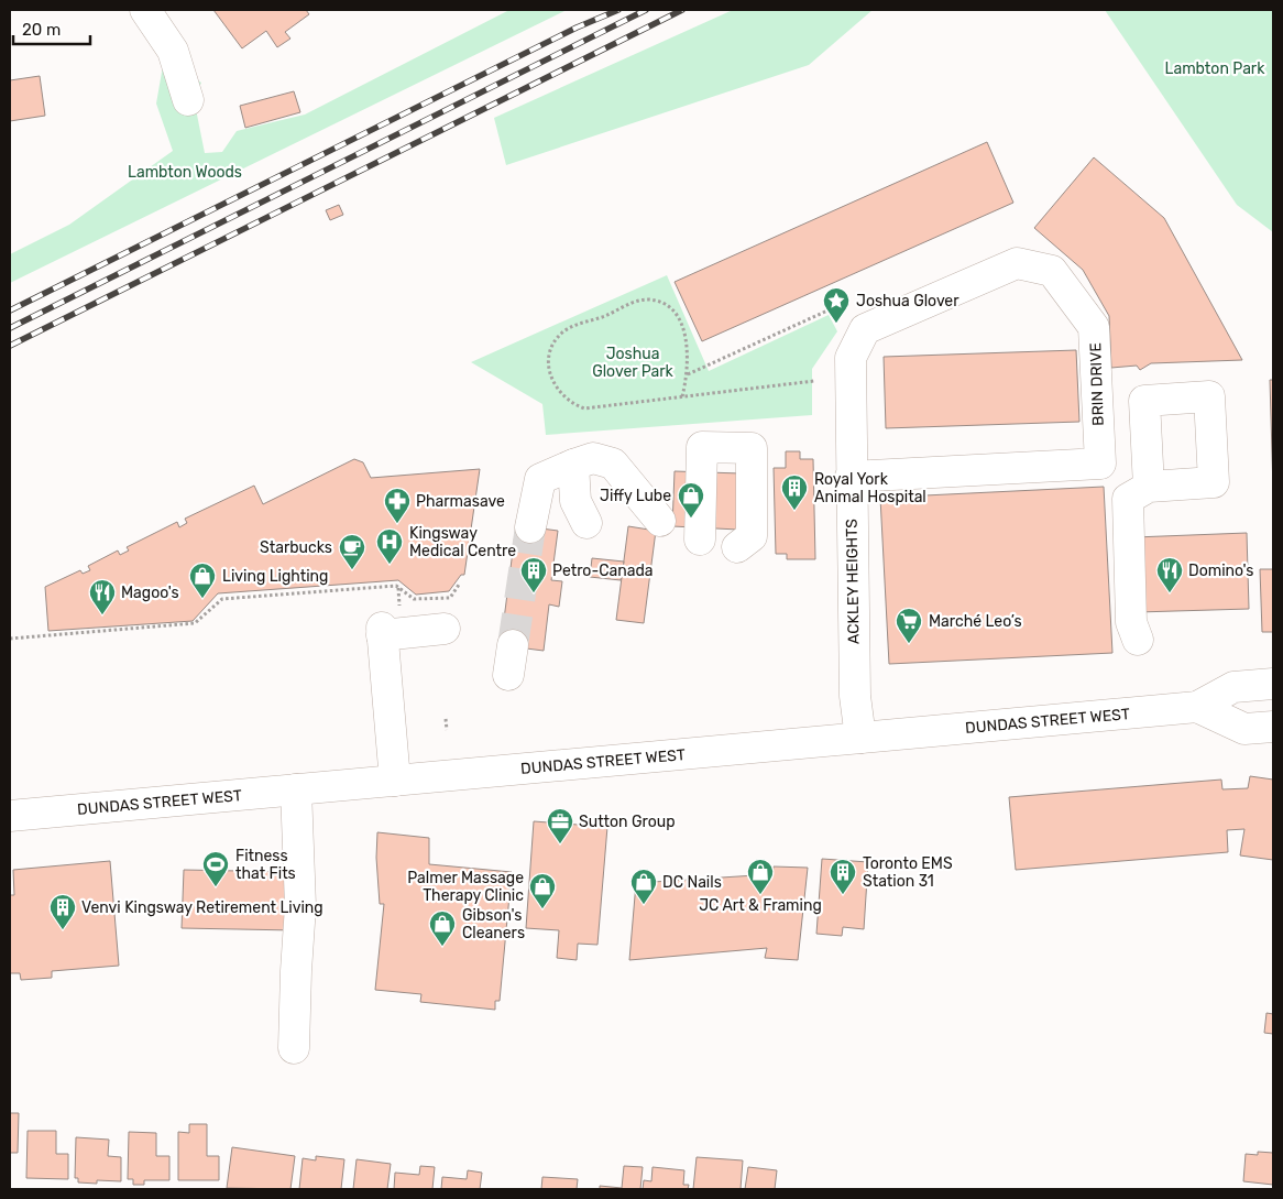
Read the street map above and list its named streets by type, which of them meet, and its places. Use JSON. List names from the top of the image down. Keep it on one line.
{"streets":{"main road":["BRIN DRIVE","ACKLEY HEIGHTS","DUNDAS STREET WEST"]},"crossings":[["BRIN DRIVE","ACKLEY HEIGHTS"],["ACKLEY HEIGHTS","DUNDAS STREET WEST"]],"parks":["Lambton Park","Lambton Woods","Joshua Glover Park"],"places":{"place":["Joshua Glover"],"building":["Royal York Animal Hospital","Petro-Canada","Toronto EMS Station 31","Venvi Kingsway Retirement Living"],"shop":["Jiffy Lube","Living Lighting","JC Art & Framing","DC Nails","Palmer Massage Therapy Clinic","Gibson's Cleaners"],"pharmacy":["Pharmasave"],"hospital":["Kingsway Medical Centre"],"cafe":["Starbucks"],"restaurant":["Domino's","Magoo's"],"supermarket":["Marché Leo’s"],"office":["Sutton Group"],"sports":["Fitness that Fits"]},"scale_bar":"20 m"}
